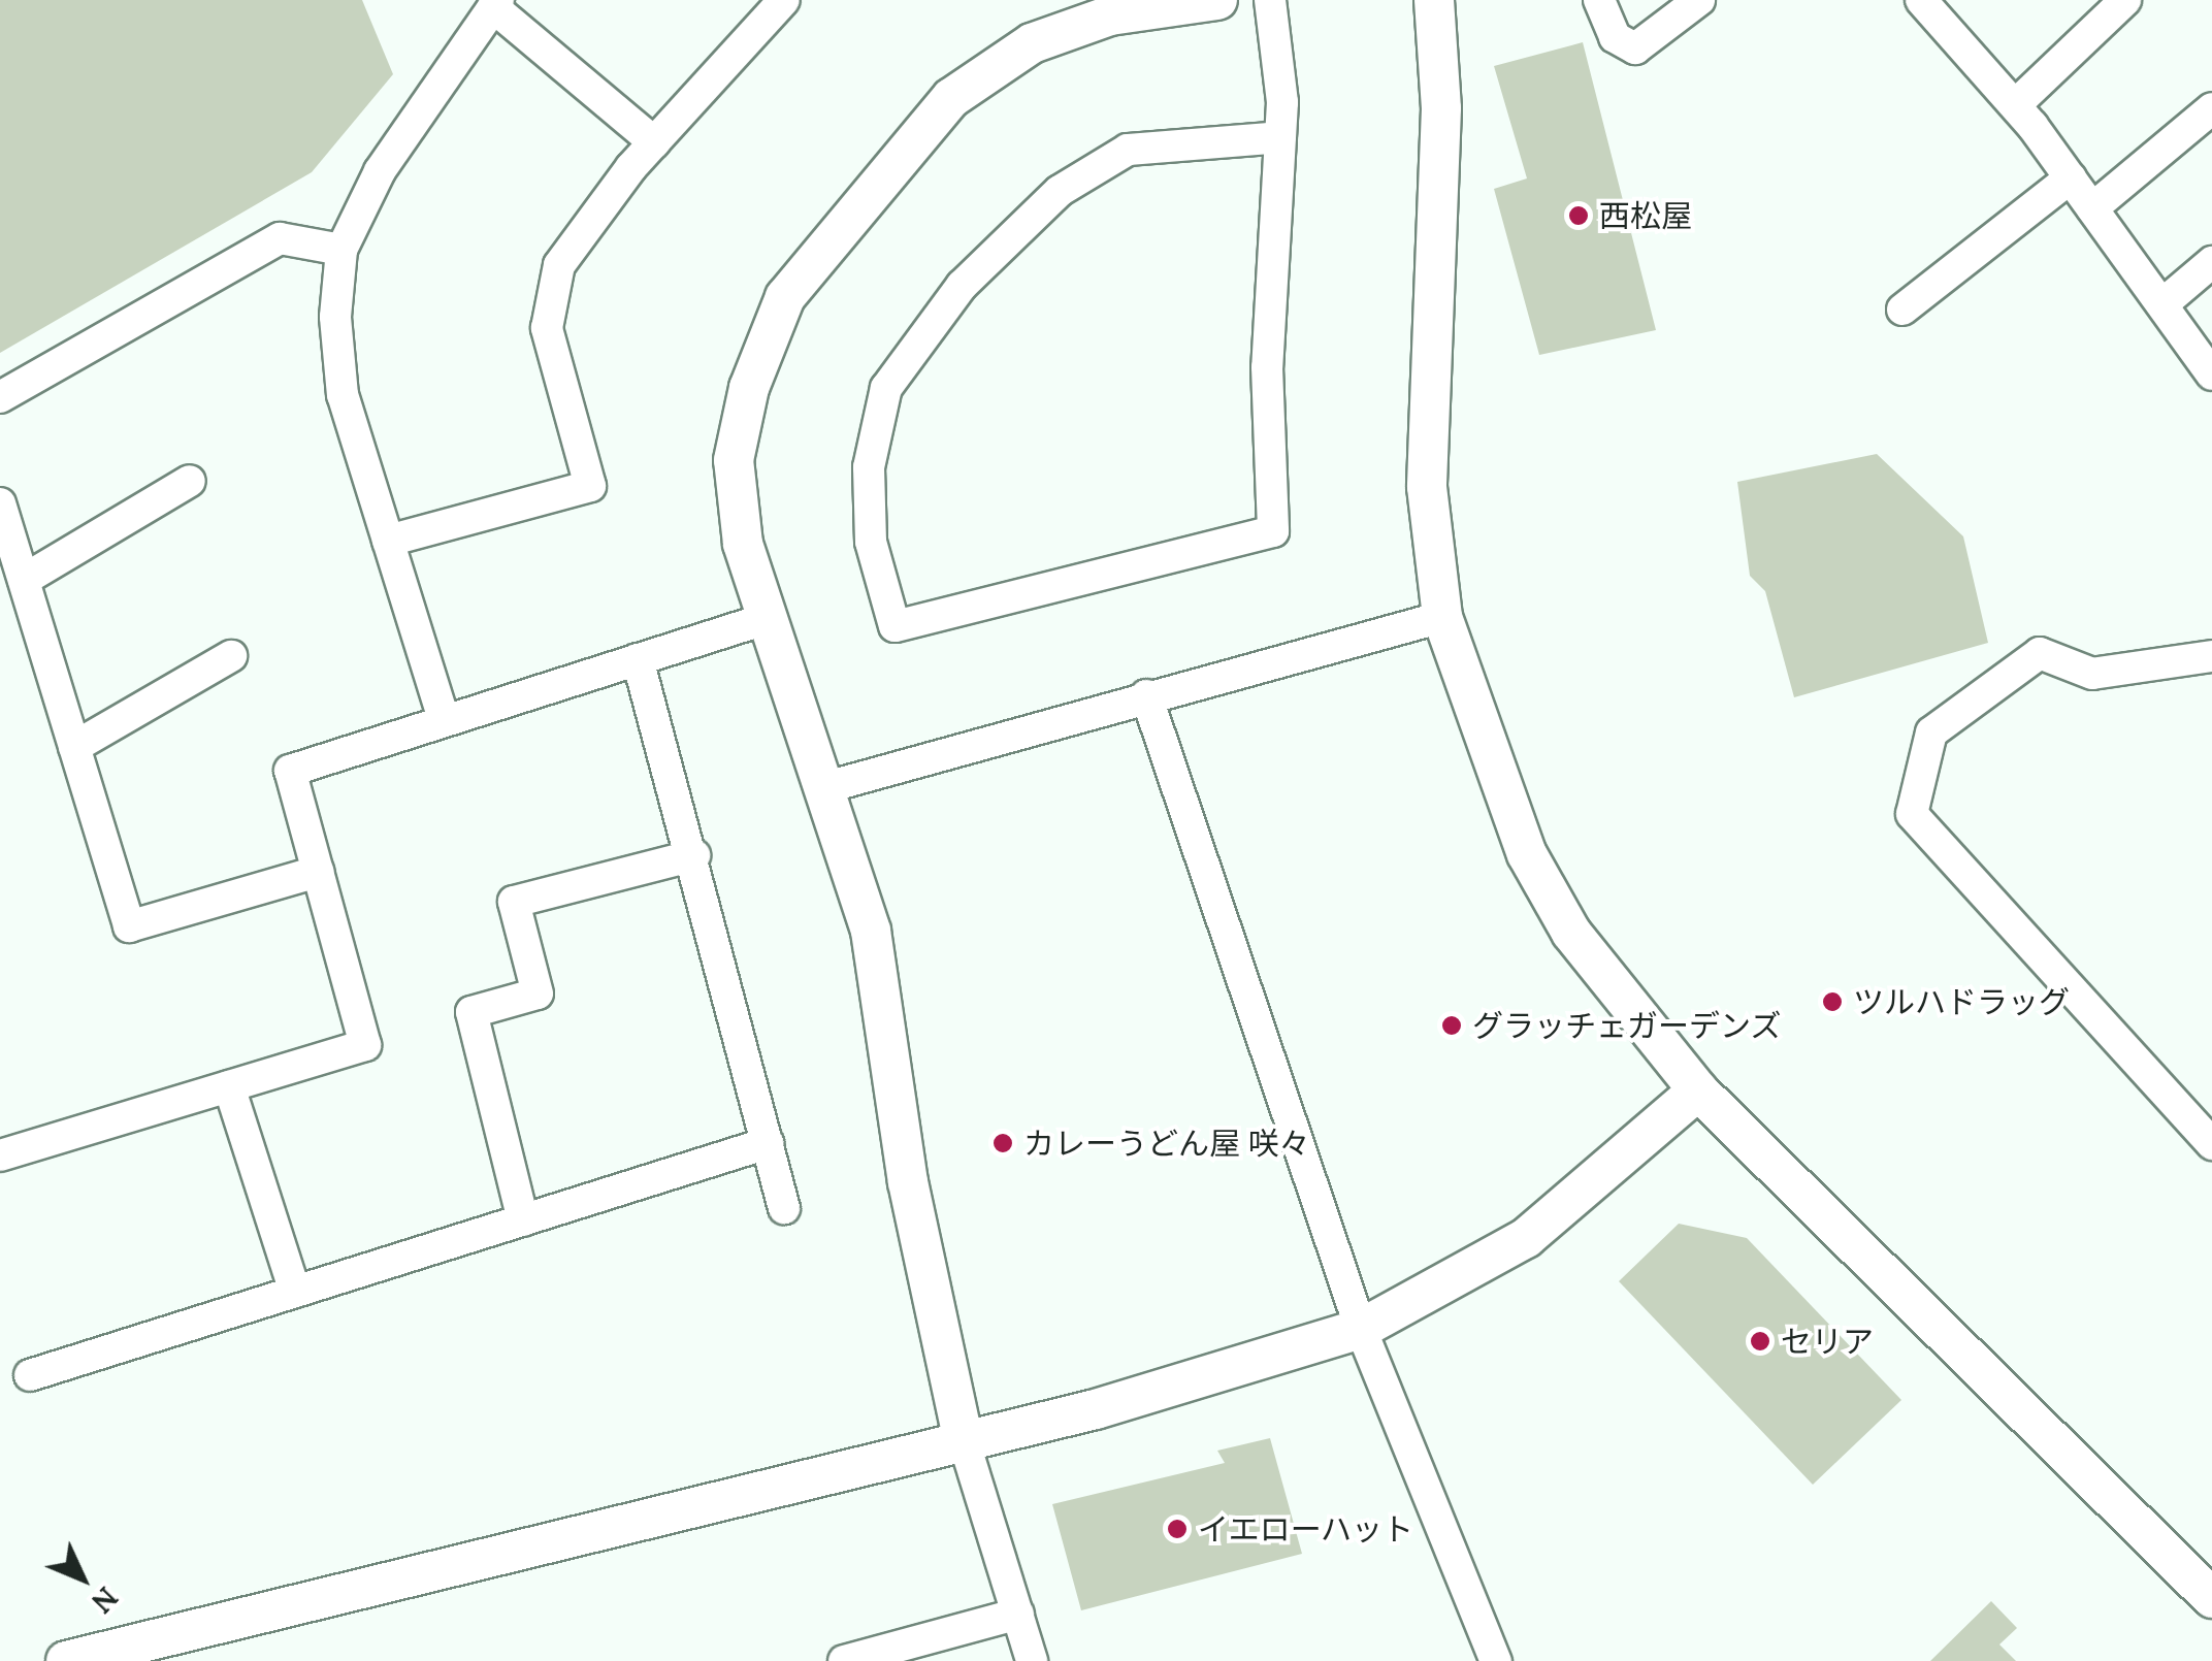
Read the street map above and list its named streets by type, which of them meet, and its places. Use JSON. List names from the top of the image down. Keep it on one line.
{"places":["西松屋","ツルハドラッグ","グラッチェガーデンズ","カレーうどん屋 咲々","セリア","イエローハット"],"north":"bottom right"}
